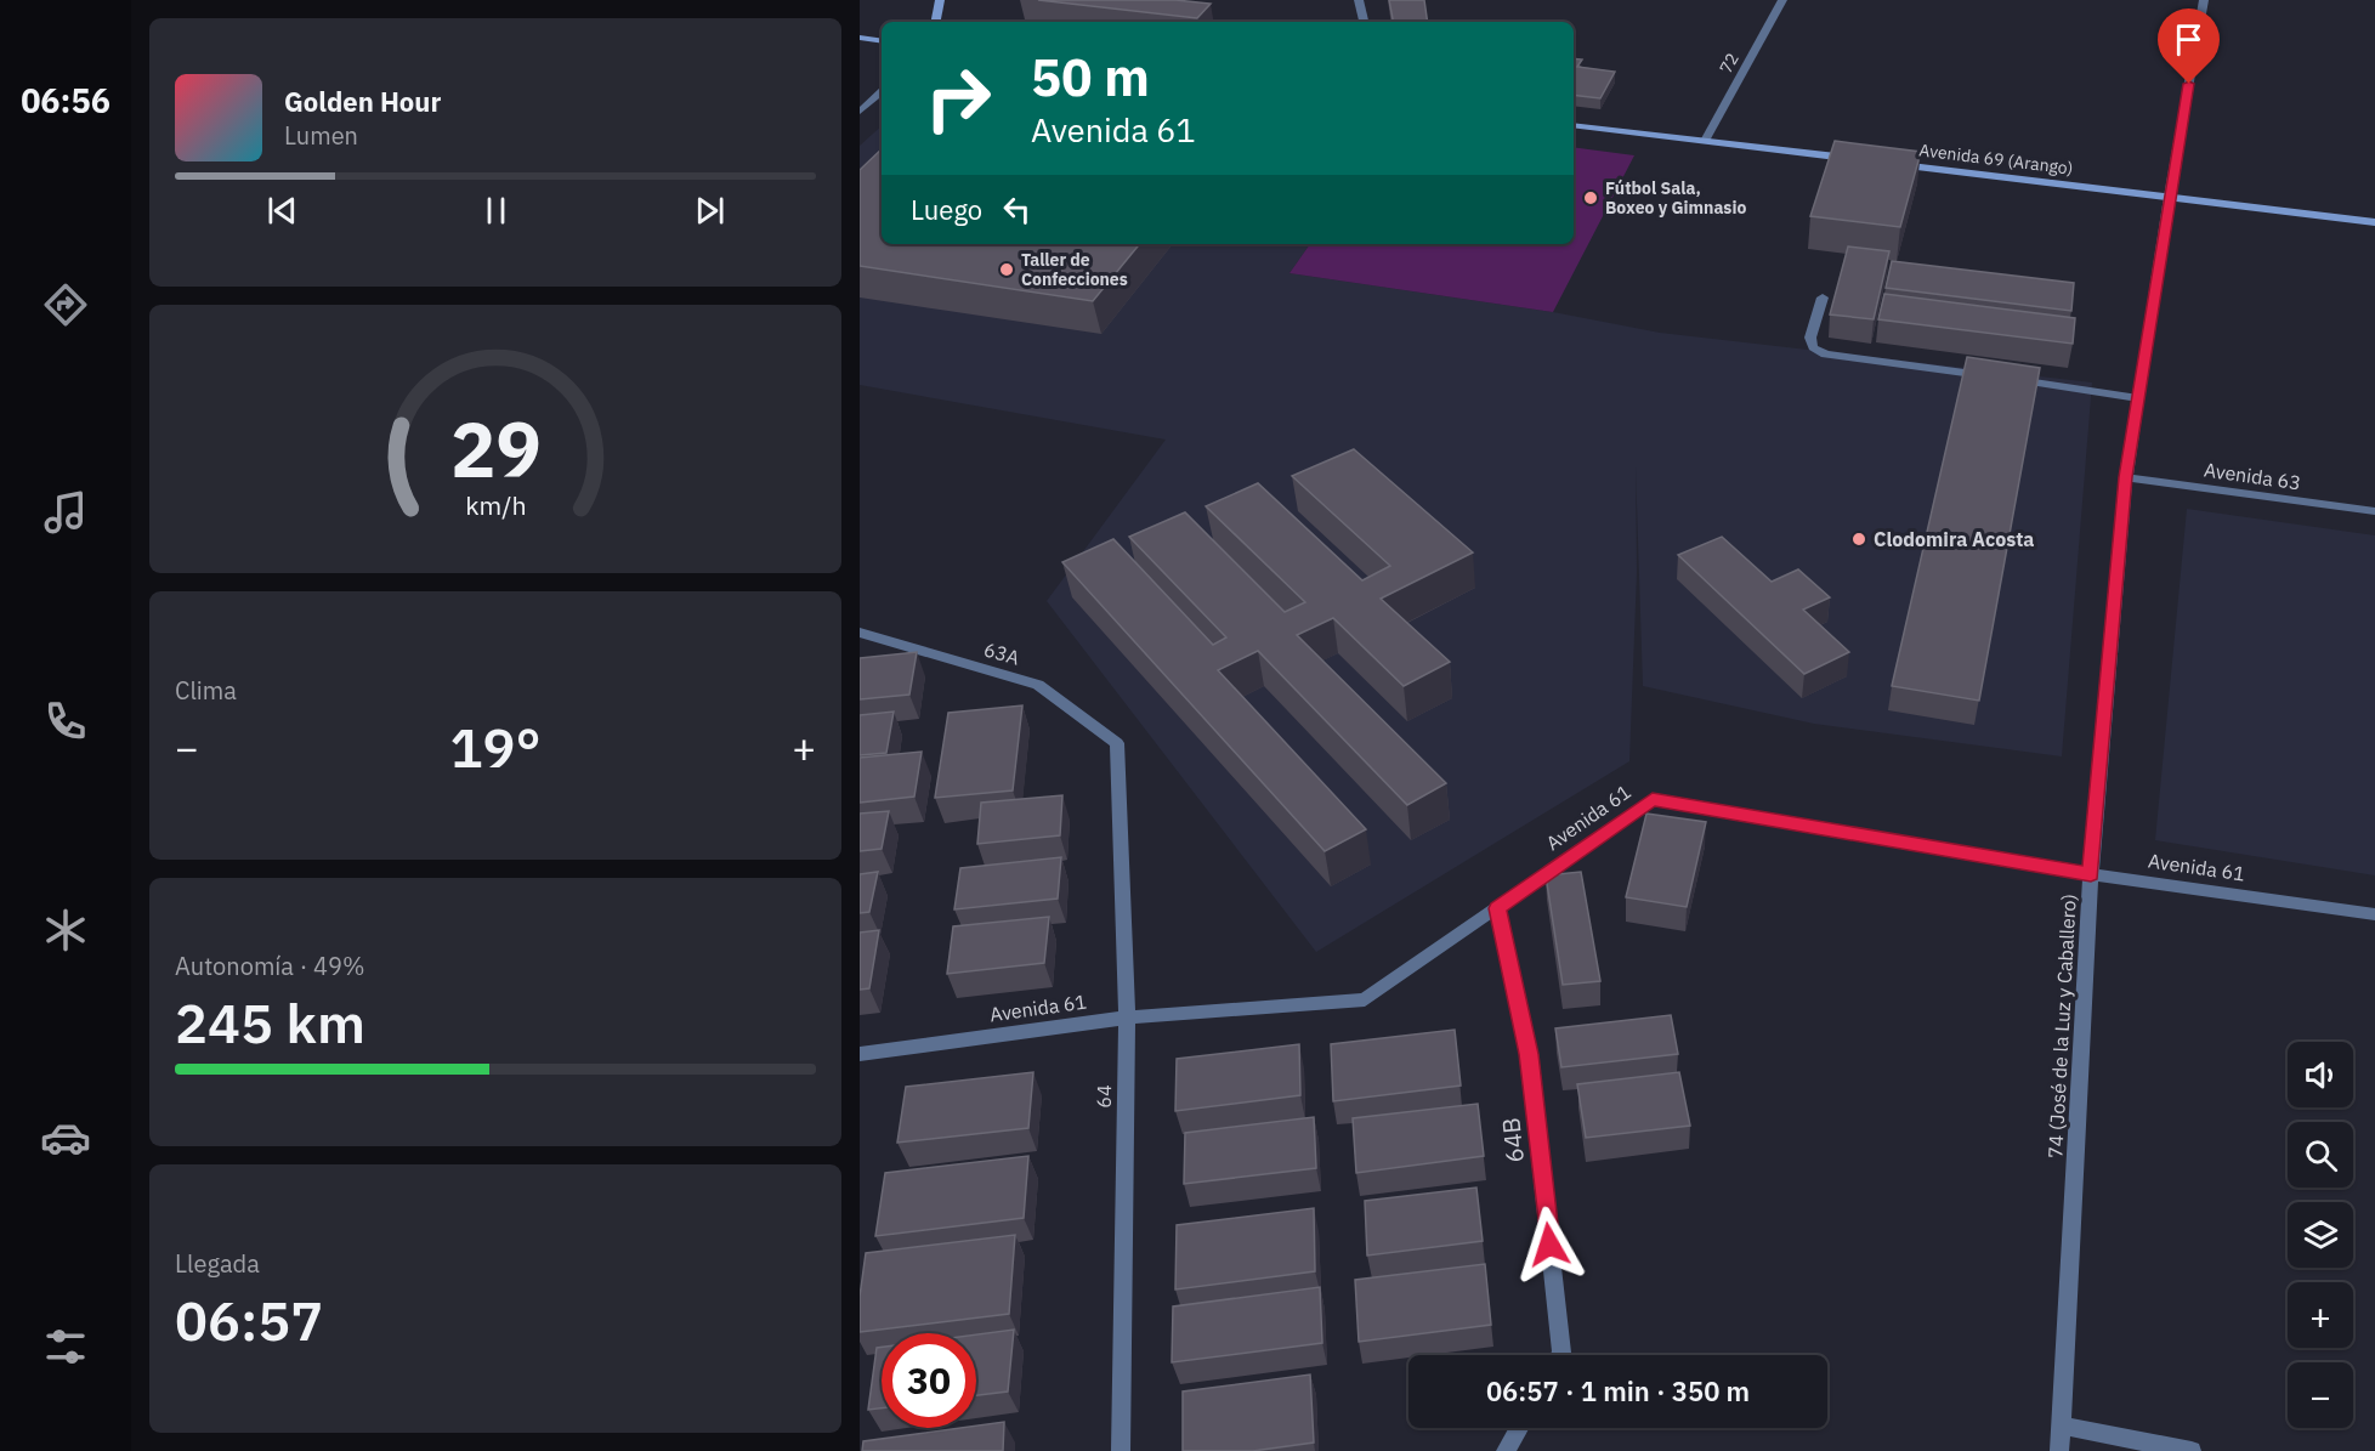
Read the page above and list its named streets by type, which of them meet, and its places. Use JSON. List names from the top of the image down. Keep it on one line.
{"streets":{"street":["72","Avenida 69 (Arango)","Avenida 63","63A","Avenida 61","74 (José de la Luz y Caballero)","64","64B"]},"crossings":[["Avenida 69 (Arango)","74 (José de la Luz y Caballero)"],["Avenida 63","74 (José de la Luz y Caballero)"],["63A","64"],["Avenida 61","74 (José de la Luz y Caballero)"],["Avenida 61","64"],["Avenida 61","64B"]],"places":["Fútbol Sala, Boxeo y Gimnasio","Taller de Confecciones","Clodomira Acosta"],"page":{"tabs":"06:56","turn":["50 m","Avenida 61"],"song":["Golden Hour","Lumen"],"then":"Luego","tile":["Clima",["Autonomía · 49%","245 km"],["Llegada","06:57"]],"heat":["−","19°","+"],"map_buttons":["+","−"],"limit":"30","trip":"06:57 · 1 min · 350 m","gauge":["29","km/h"]}}
